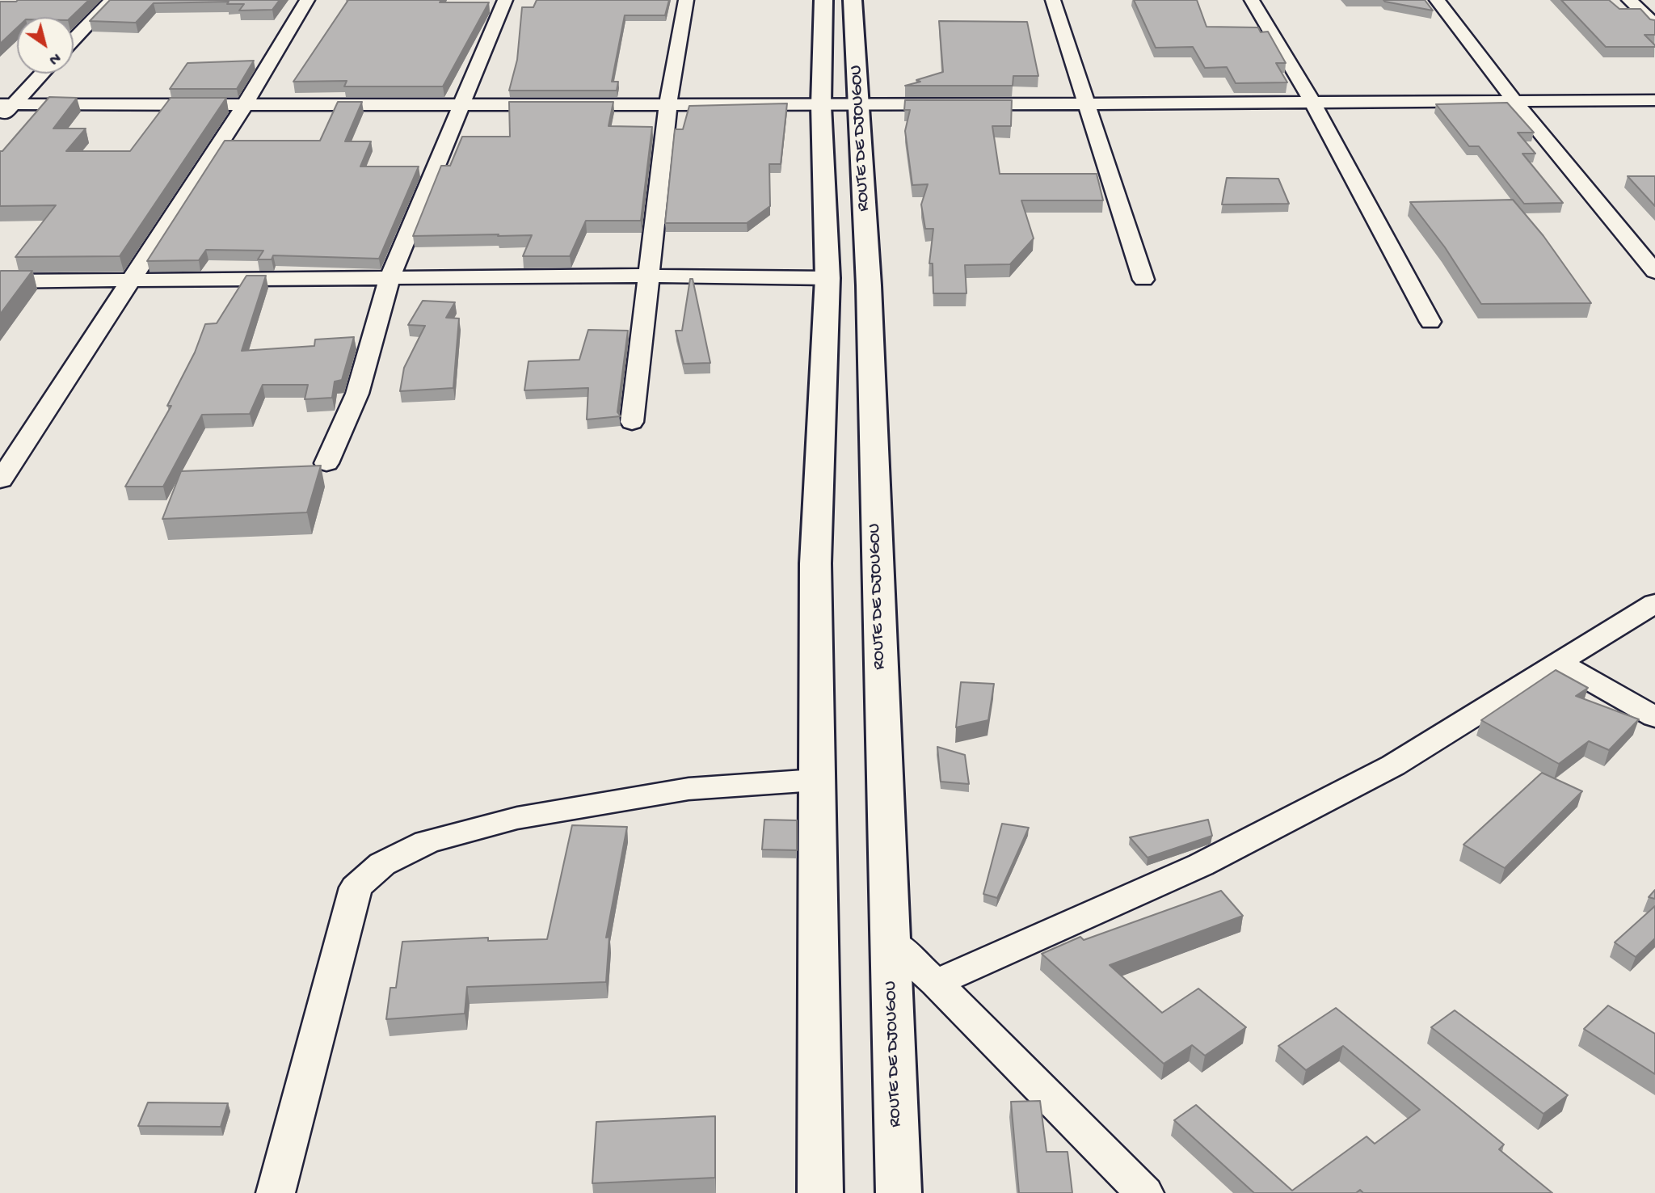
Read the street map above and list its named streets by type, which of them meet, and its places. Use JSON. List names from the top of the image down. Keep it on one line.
{"streets":{"highway":["ROUTE DE DJOUGOU"]},"north":"bottom right"}
